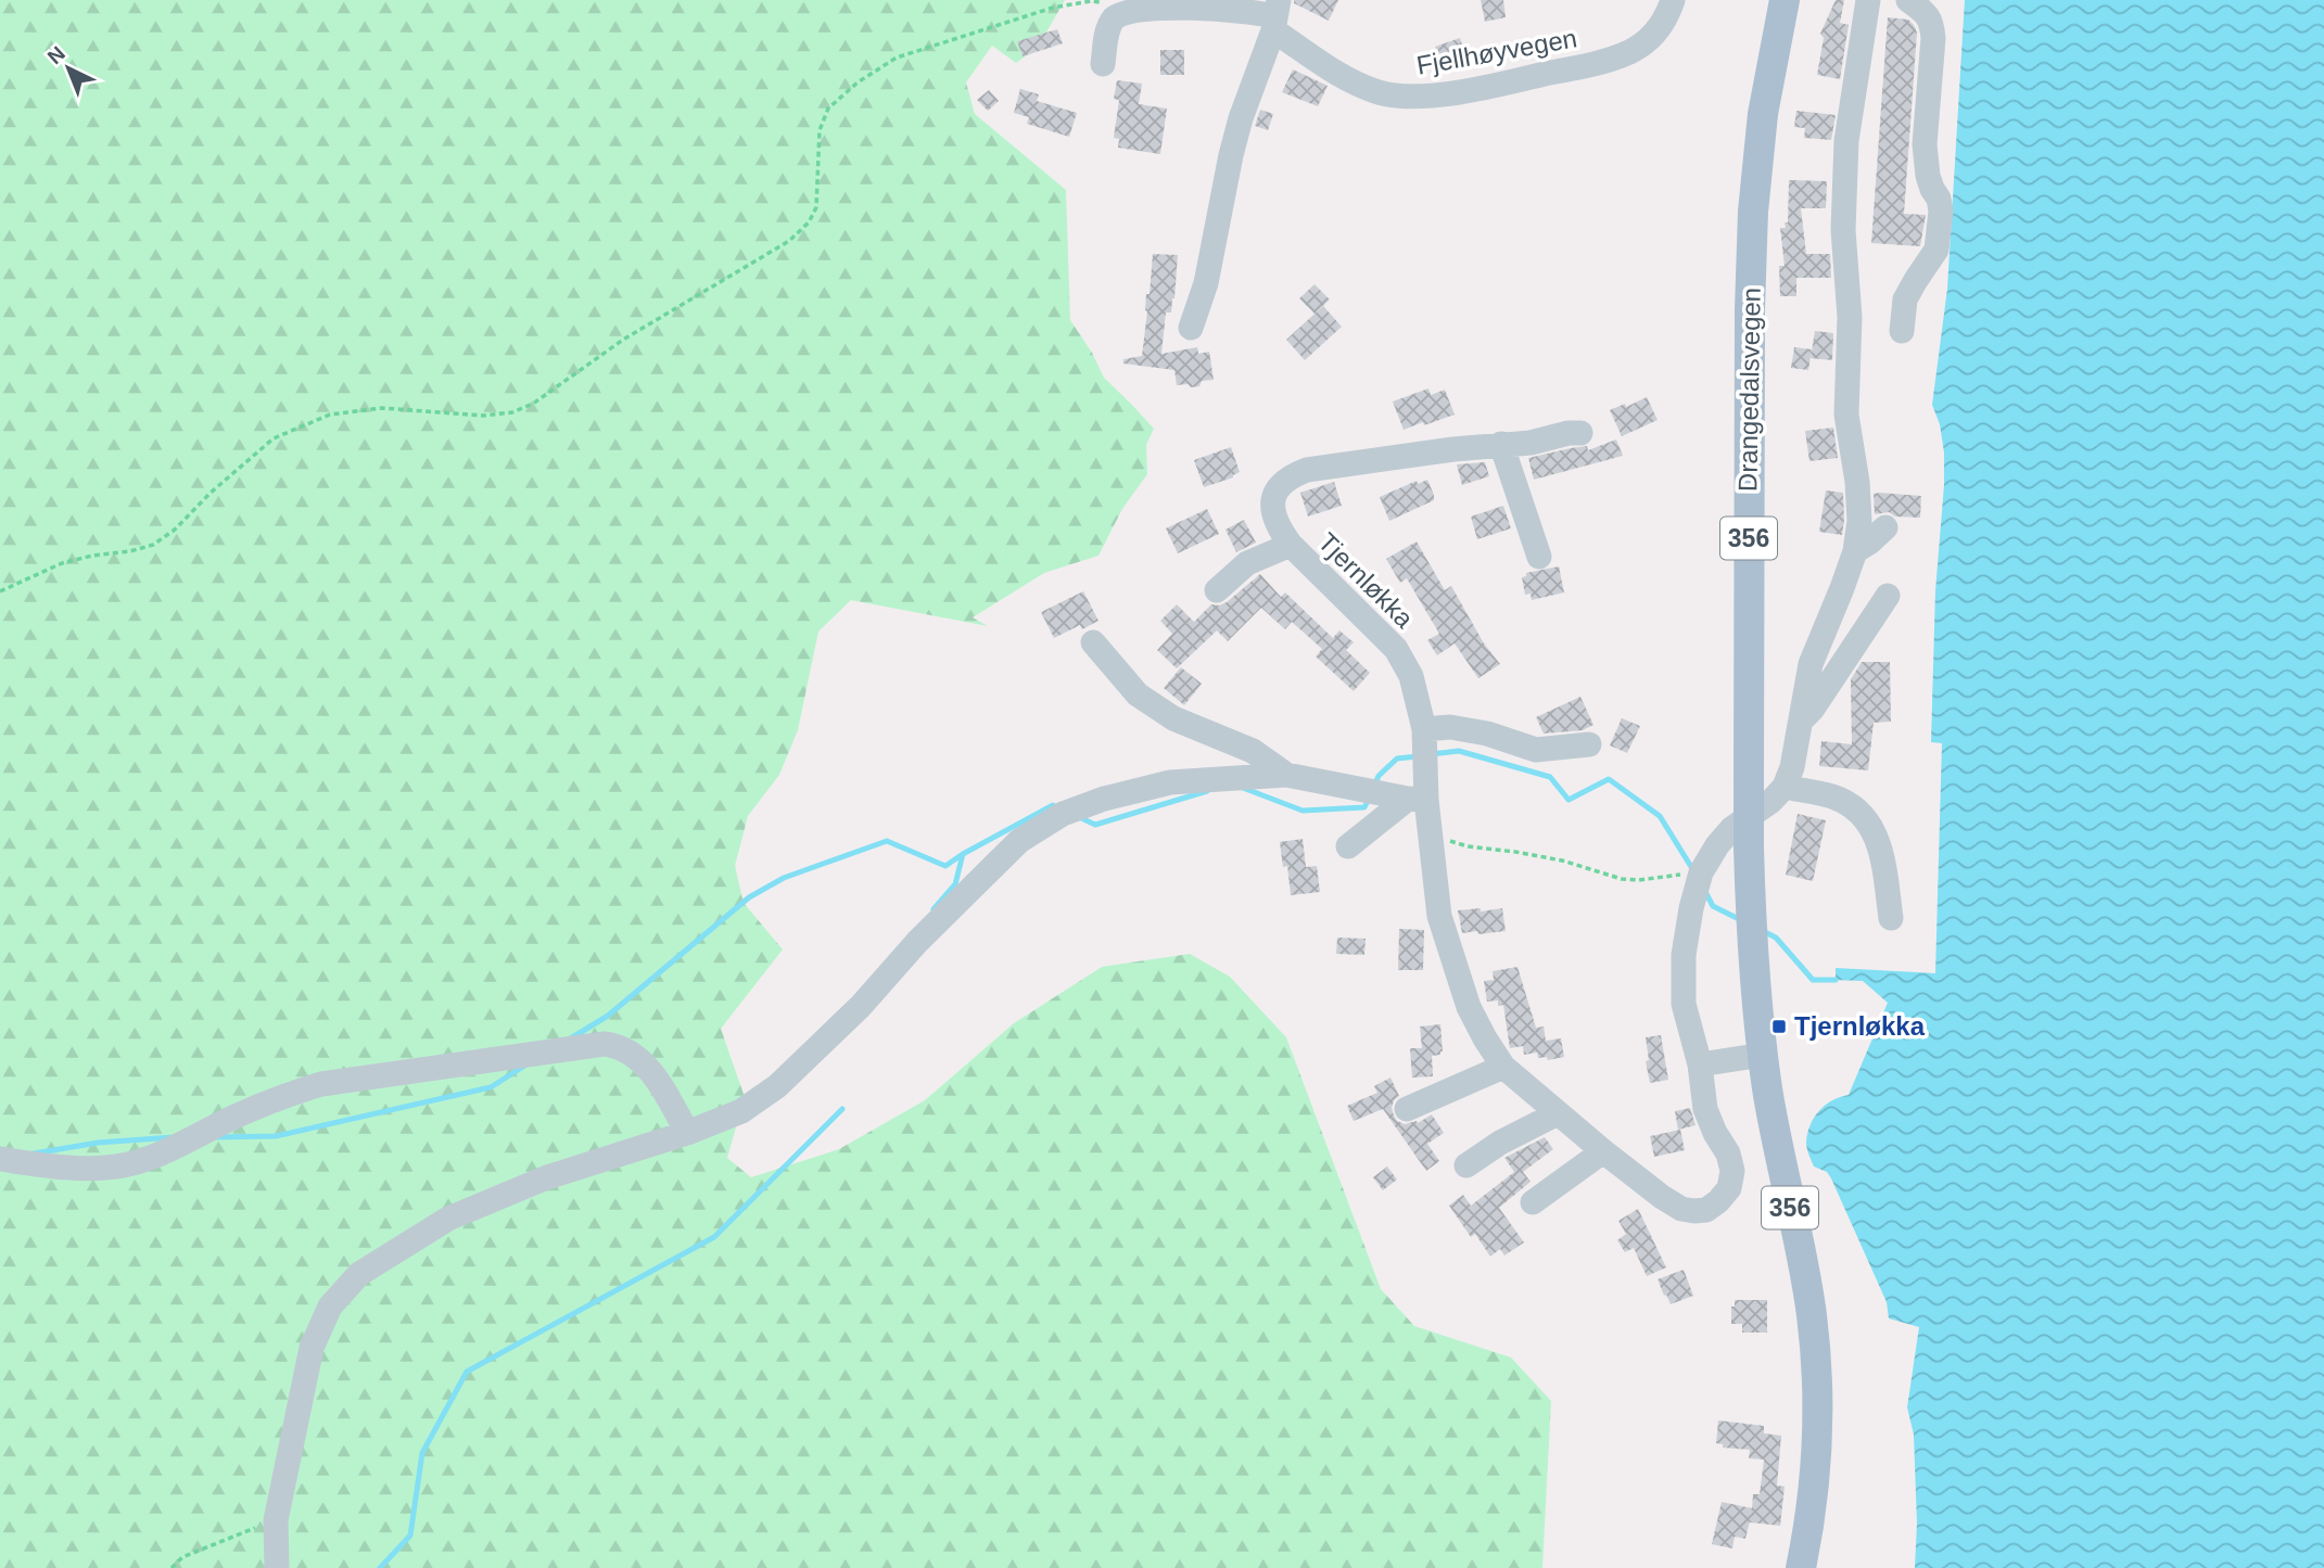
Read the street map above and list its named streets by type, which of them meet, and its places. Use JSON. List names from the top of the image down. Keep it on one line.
{"streets":{"main road":["Drangedalsvegen","356"],"street":["Fjellhøyvegen","Tjernløkka"]},"crossings":[["Drangedalsvegen","356"]],"places":{"transit":["Tjernløkka"]},"north":"top left"}
